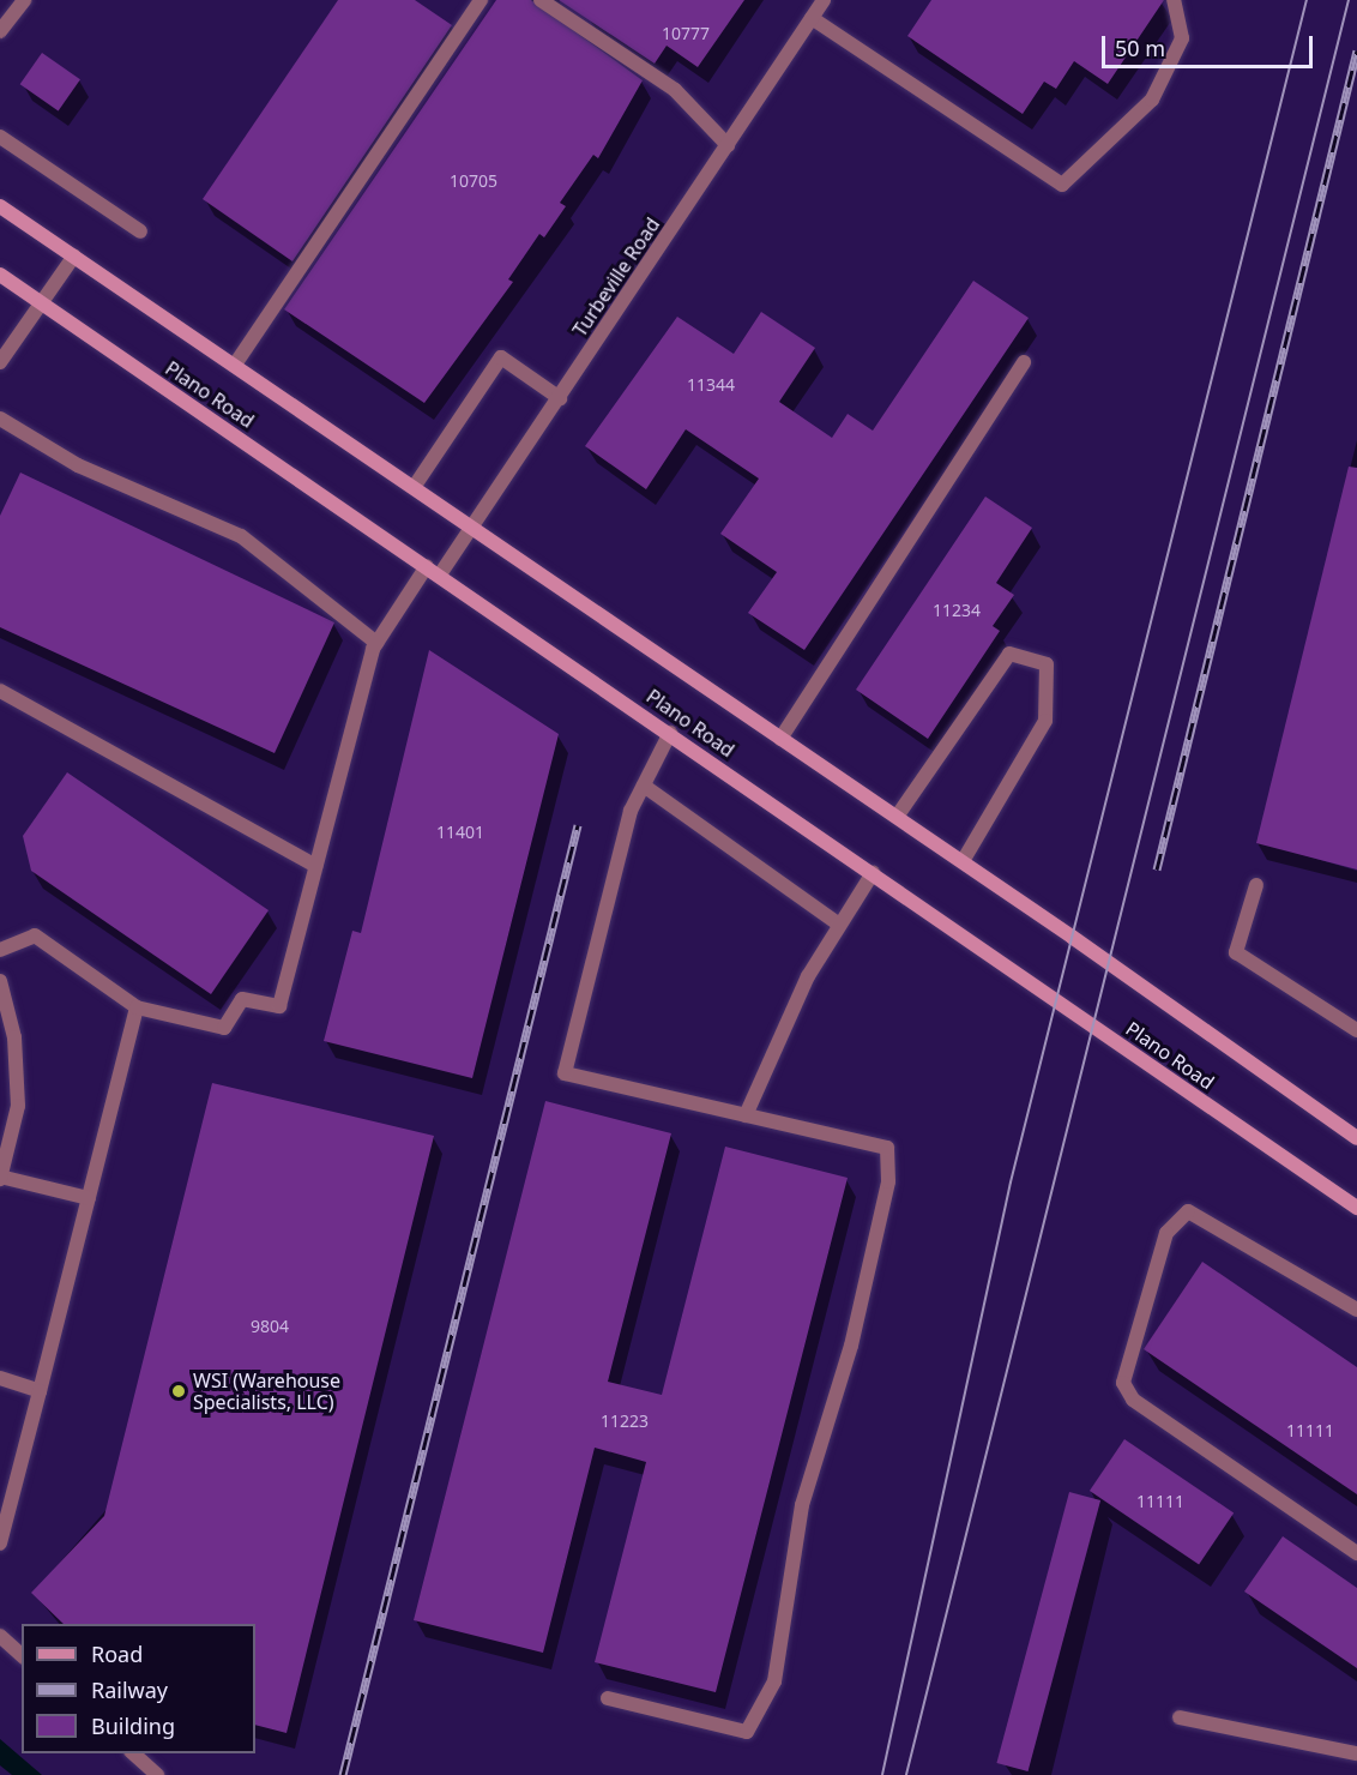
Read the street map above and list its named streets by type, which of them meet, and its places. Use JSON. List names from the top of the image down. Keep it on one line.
{"streets":{"main road":["Plano Road"],"street":["Turbeville Road"]},"crossings":[["Turbeville Road","Plano Road"]],"places":["WSI (Warehouse Specialists, LLC)"],"house_numbers":["10777","10705","11344","11234","11401","9804","11223","11111","11111"],"legend":["Road","Railway","Building"],"scale_bar":"50 m"}
